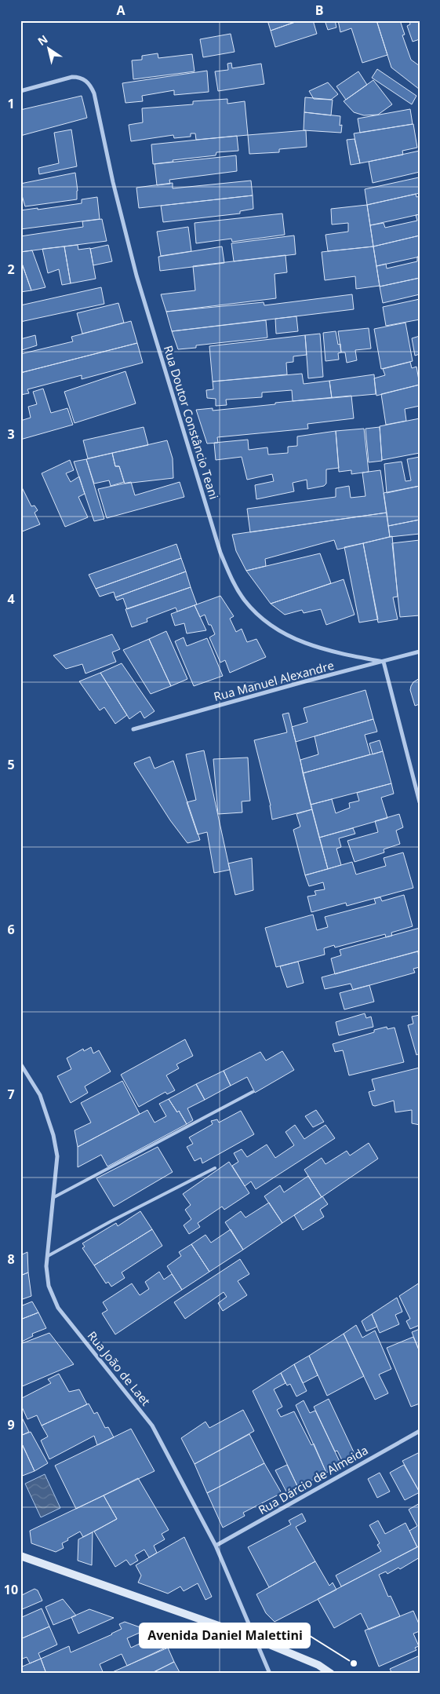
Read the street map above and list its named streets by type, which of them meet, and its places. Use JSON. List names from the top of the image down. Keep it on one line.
{"streets":{"street":["Rua Doutor Constâncio Teani","Rua Manuel Alexandre","Rua João de Laet","Rua Dárcio de Almeida"]},"crossings":[["Rua Doutor Constâncio Teani","Rua Manuel Alexandre"],["Rua João de Laet","Rua Dárcio de Almeida"]],"places":["Avenida Daniel Malettini"],"north":"top left","grid":{"columns":["A","B"],"rows":["1","2","3","4","5","6","7","8","9","10"]}}
